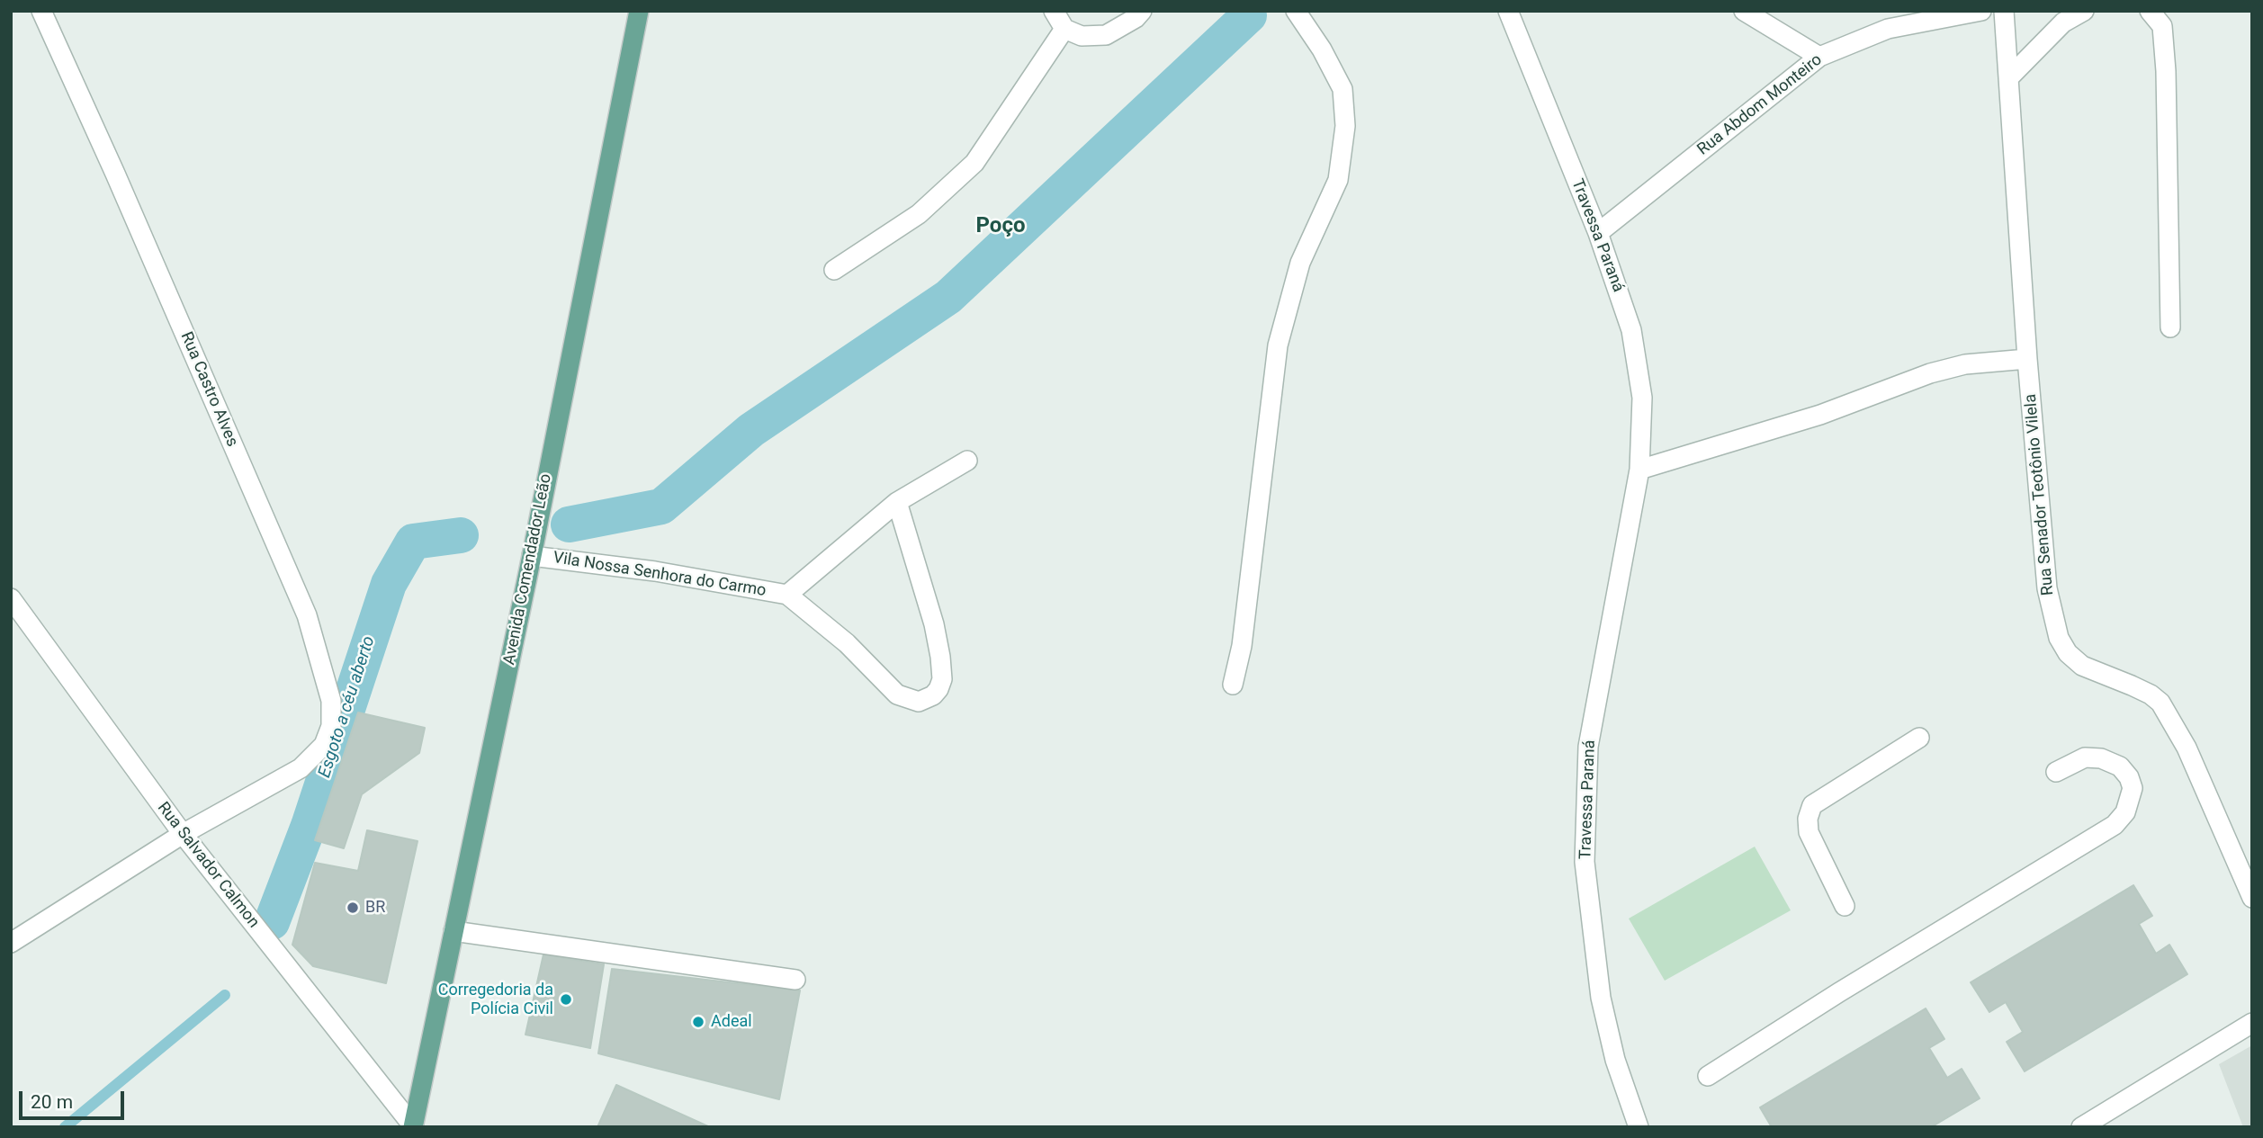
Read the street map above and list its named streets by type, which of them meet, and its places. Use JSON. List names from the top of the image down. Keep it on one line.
{"streets":{"main road":["Avenida Comendador Leão"],"street":["Rua Abdom Monteiro","Travessa Paraná","Rua Castro Alves","Rua Senador Teotônio Vilela","Vila Nossa Senhora do Carmo","Rua Salvador Calmon"]},"crossings":[["Rua Abdom Monteiro","Travessa Paraná"],["Rua Castro Alves","Rua Salvador Calmon"],["Avenida Comendador Leão","Vila Nossa Senhora do Carmo"],["Avenida Comendador Leão","Rua Salvador Calmon"]],"districts":["Poço"],"water":["Esgoto a céu aberto"],"places":["BR","Corregedoria da Polícia Civil","Adeal"],"scale_bar":"20 m"}
